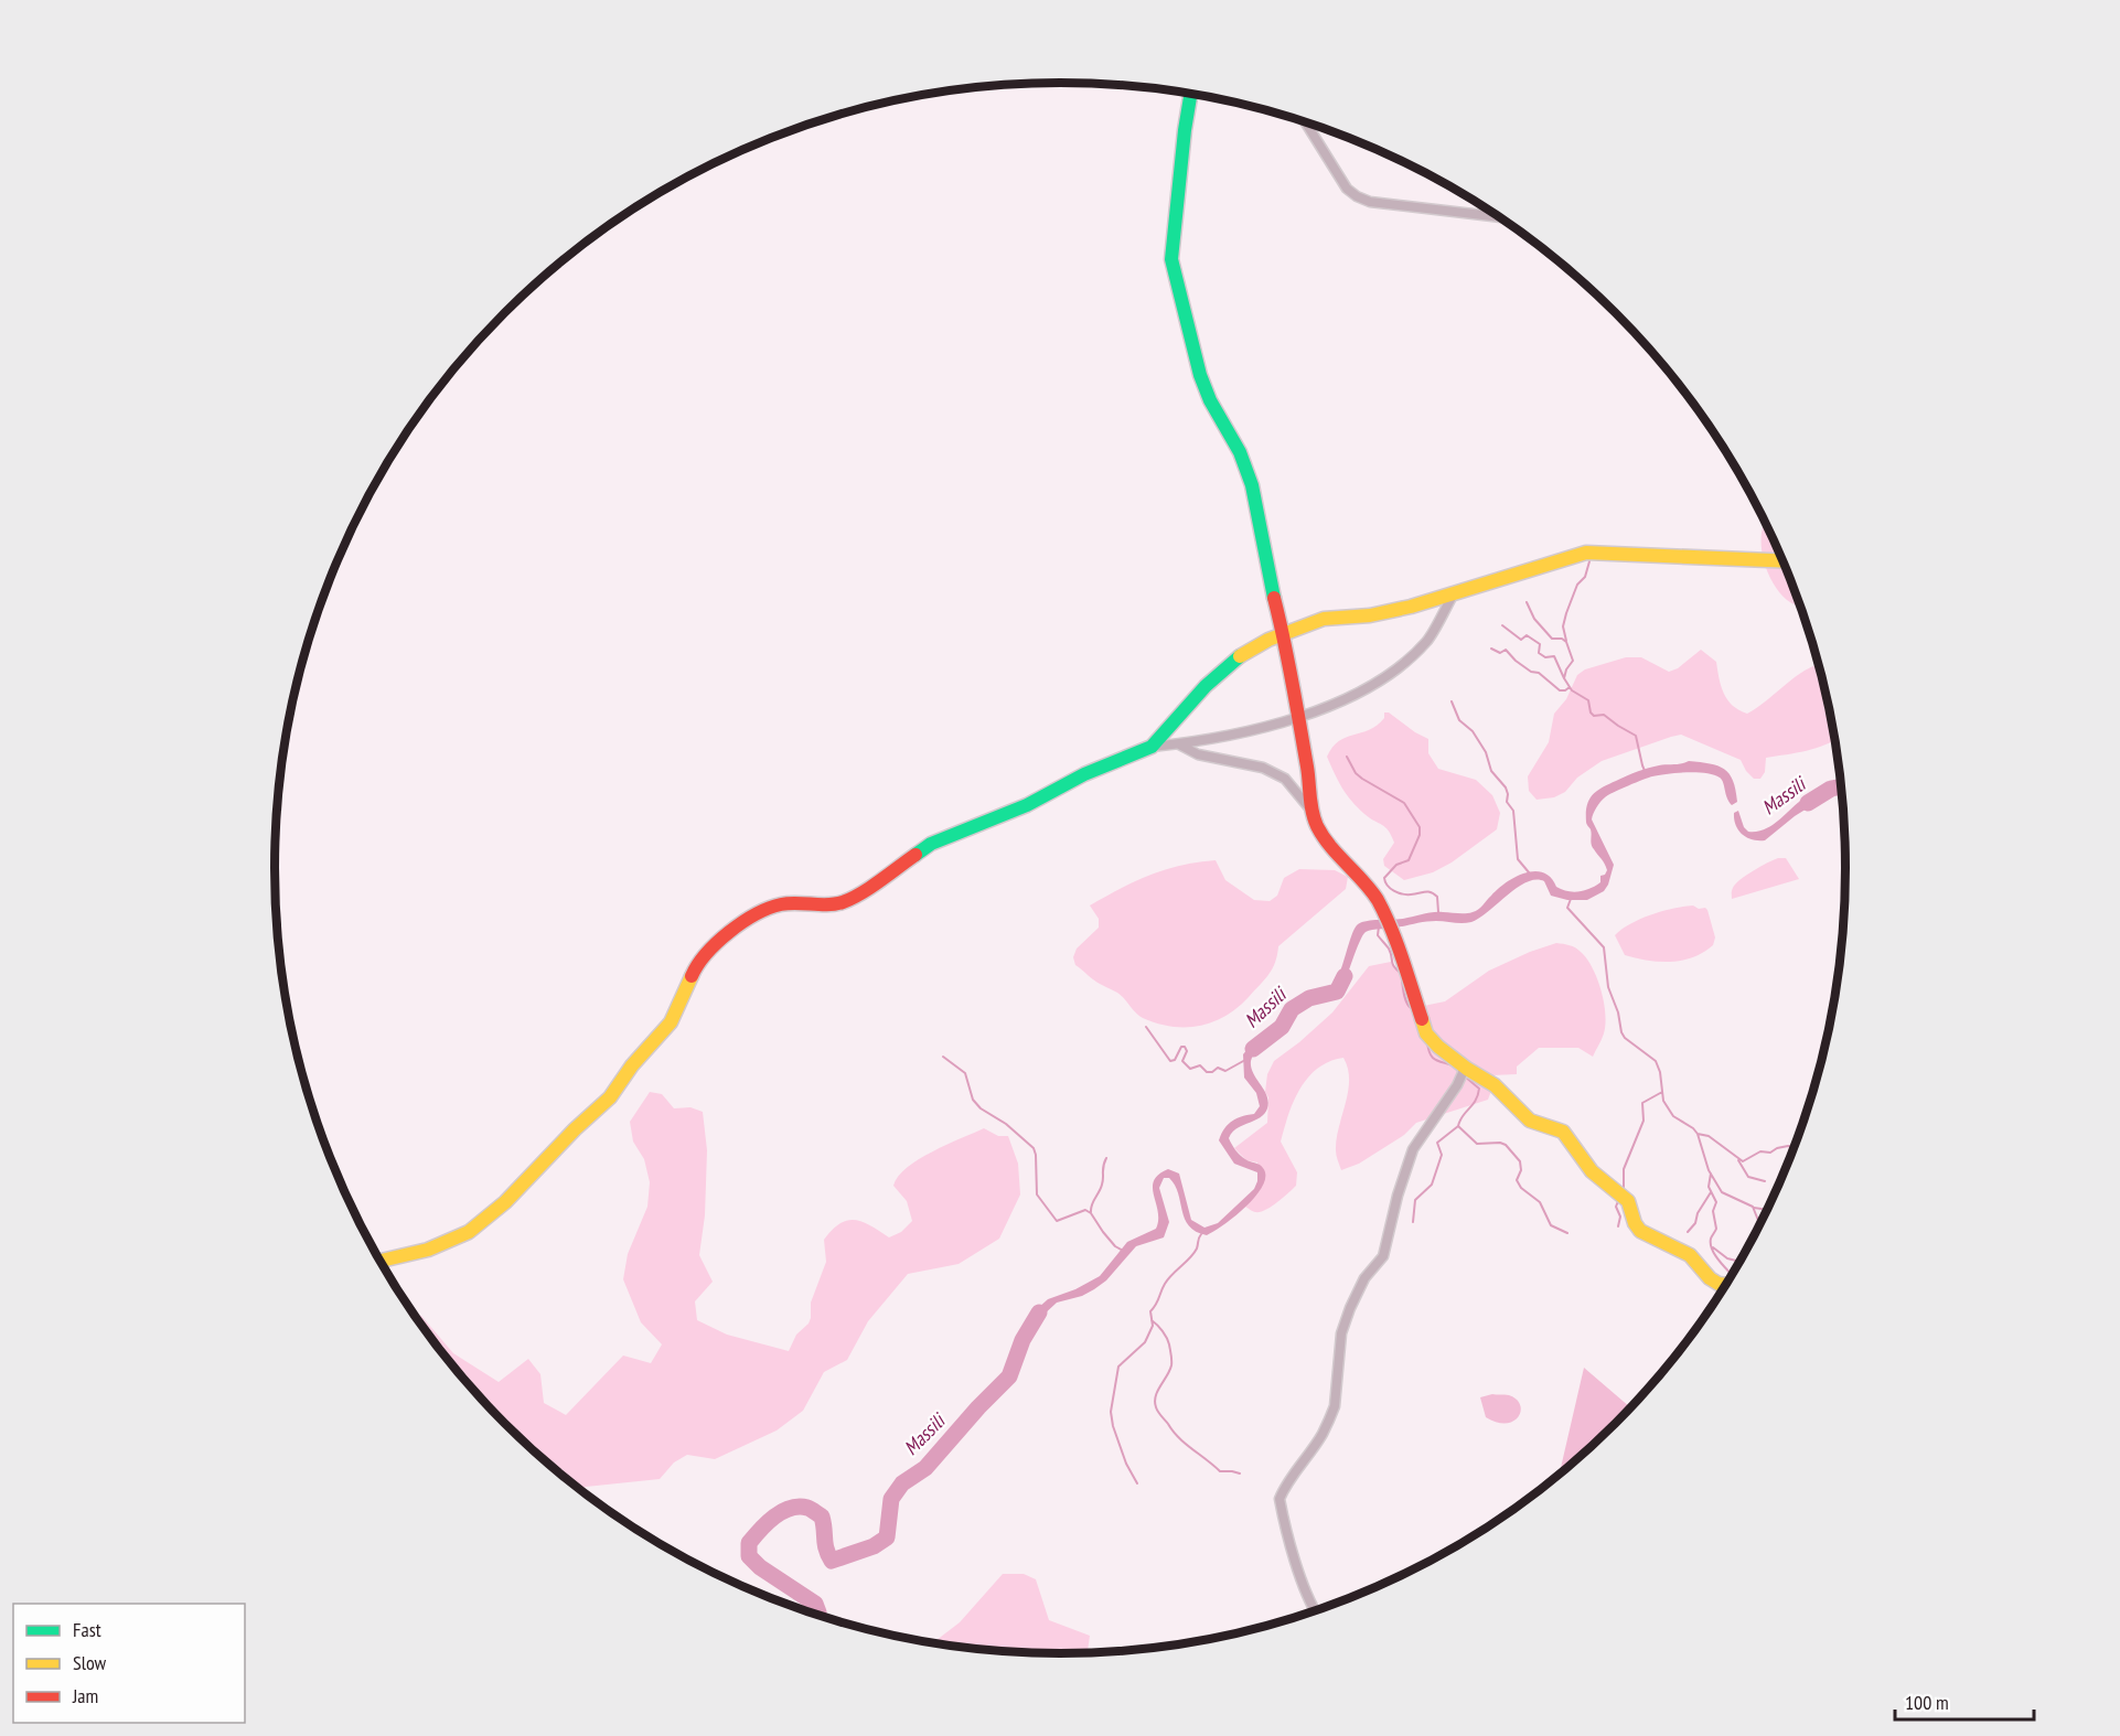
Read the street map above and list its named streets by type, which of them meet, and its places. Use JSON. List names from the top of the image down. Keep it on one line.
{"water":["Massili"],"legend":["Fast","Slow","Jam"],"scale_bar":"100 m"}
